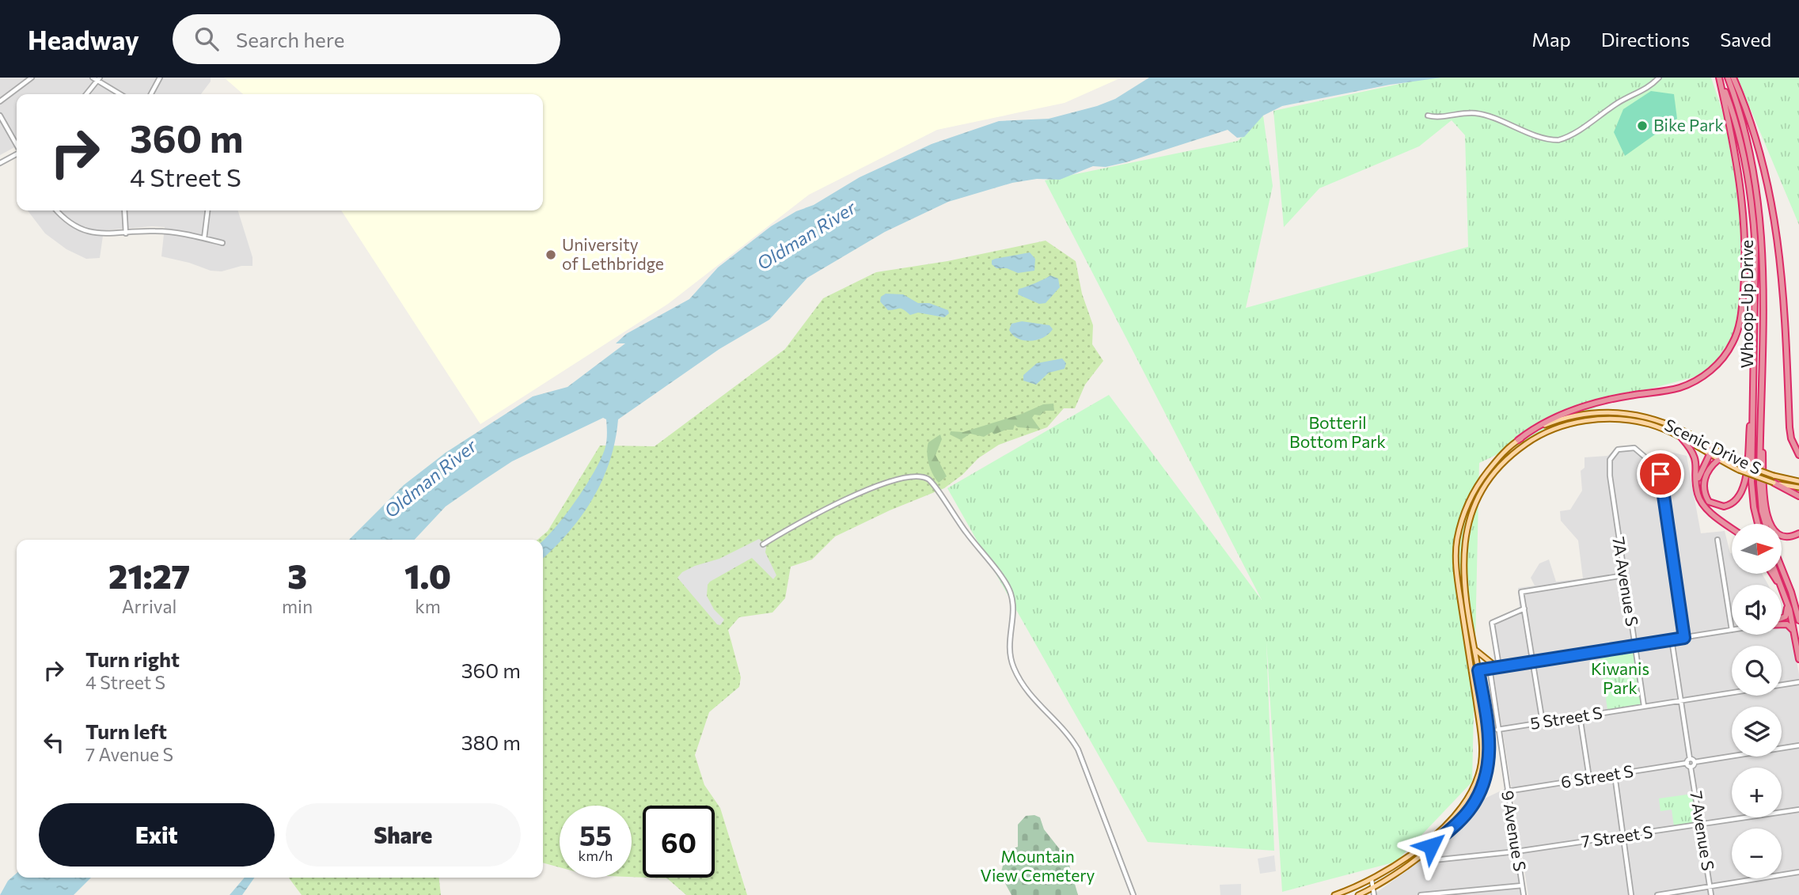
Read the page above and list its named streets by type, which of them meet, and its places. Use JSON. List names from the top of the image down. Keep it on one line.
{"streets":{"highway":["Whoop-Up Drive"],"main road":["Scenic Drive S"],"street":["7A Avenue S","5 Street S","6 Street S","9 Avenue S","7 Avenue S","7 Street S"]},"crossings":[["7A Avenue S","5 Street S"],["5 Street S","9 Avenue S"],["5 Street S","7 Avenue S"],["6 Street S","9 Avenue S"],["6 Street S","7 Avenue S"],["9 Avenue S","7 Street S"],["7 Avenue S","7 Street S"]],"water":["Oldman River"],"parks":["Botteril Bottom Park","Kiwanis Park","Mountain View Cemetery"],"places":["Bike Park","University of Lethbridge"],"north":"right","page":{"header":"Headway","search":"Search here","nav":["Map","Directions","Saved"],"turn":["360 m","4 Street S"],"map_buttons":["+","−"],"eta":["21:27","Arrival","3","min","1.0","km"],"list":[{"name":"Turn right","note":"4 Street S","value":"360 m"},{"name":"Turn left","note":"7 Avenue S","value":"380 m"}],"buttons":["Exit","Share"],"speed":"55 km/h","limit":"60"}}
